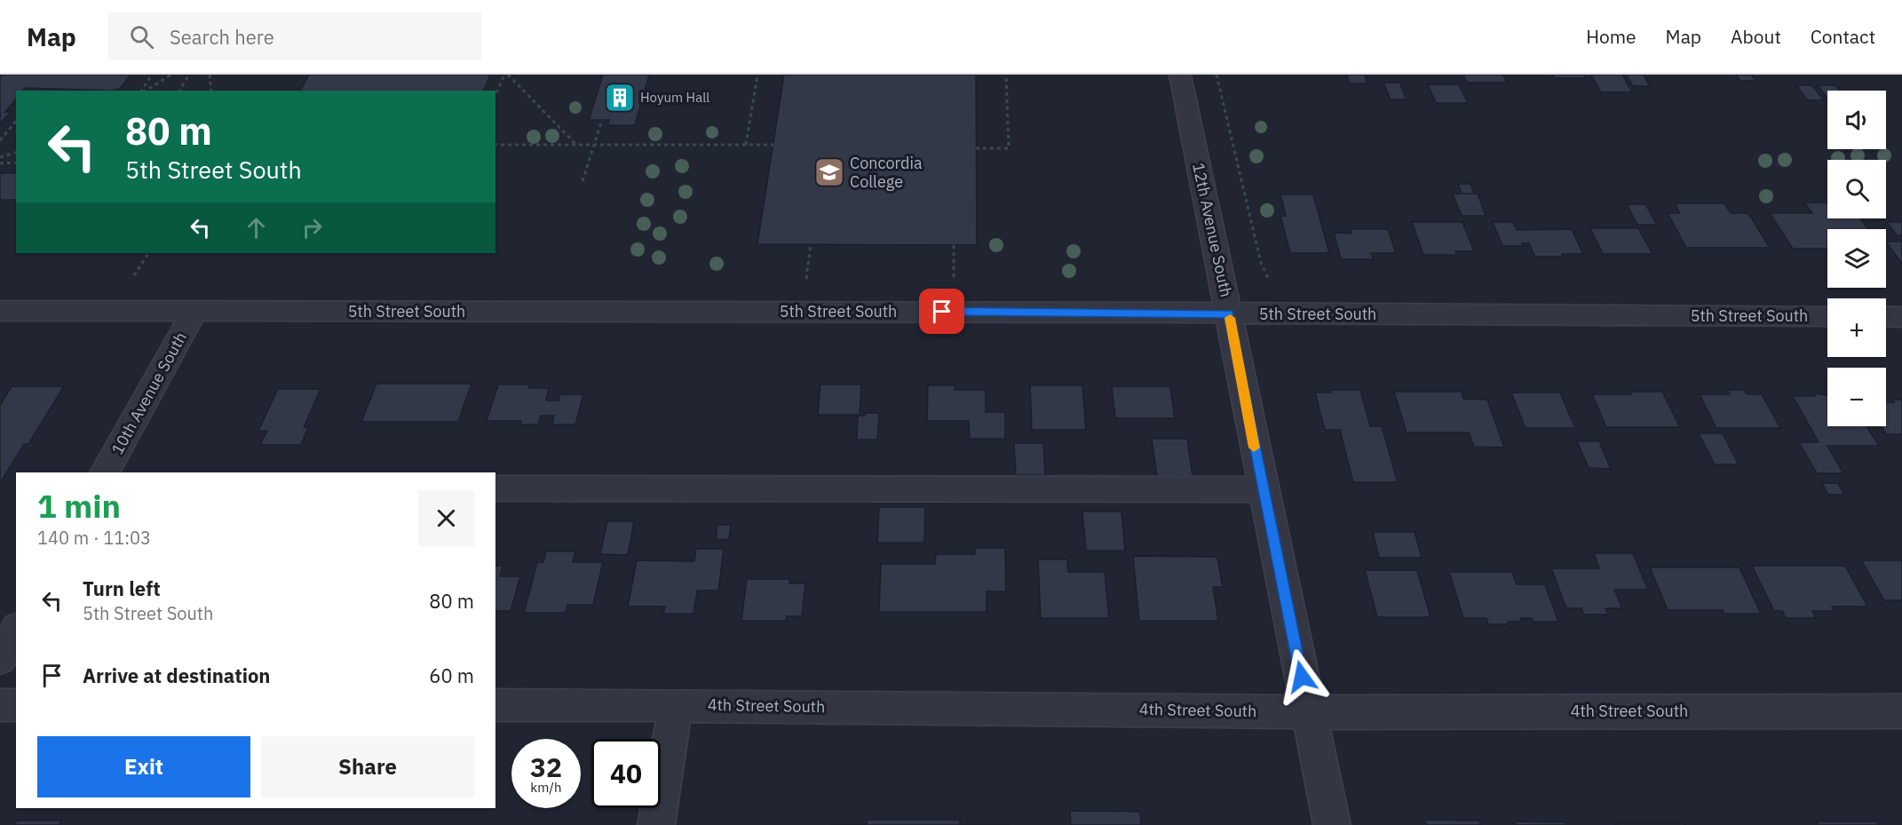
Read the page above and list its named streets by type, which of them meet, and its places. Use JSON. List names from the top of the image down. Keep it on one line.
{"streets":{"street":["12th Avenue South","5th Street South","10th Avenue South","4th Street South"]},"crossings":[["12th Avenue South","5th Street South"],["12th Avenue South","4th Street South"],["5th Street South","10th Avenue South"]],"places":{"building":["Hoyum Hall"],"school or university":["Concordia College"]},"page":{"header":"Map","search":"Search here","nav":["Home","Map","About","Contact"],"map_buttons":["+","−"],"turn":["80 m","5th Street South"],"heading":["1 min","140 m · 11:03"],"list":[{"name":"Turn left","note":"5th Street South","value":"80 m"},{"name":"Arrive at destination","value":"60 m"}],"buttons":["Exit","Share"],"speed":"32 km/h","limit":"40"}}
